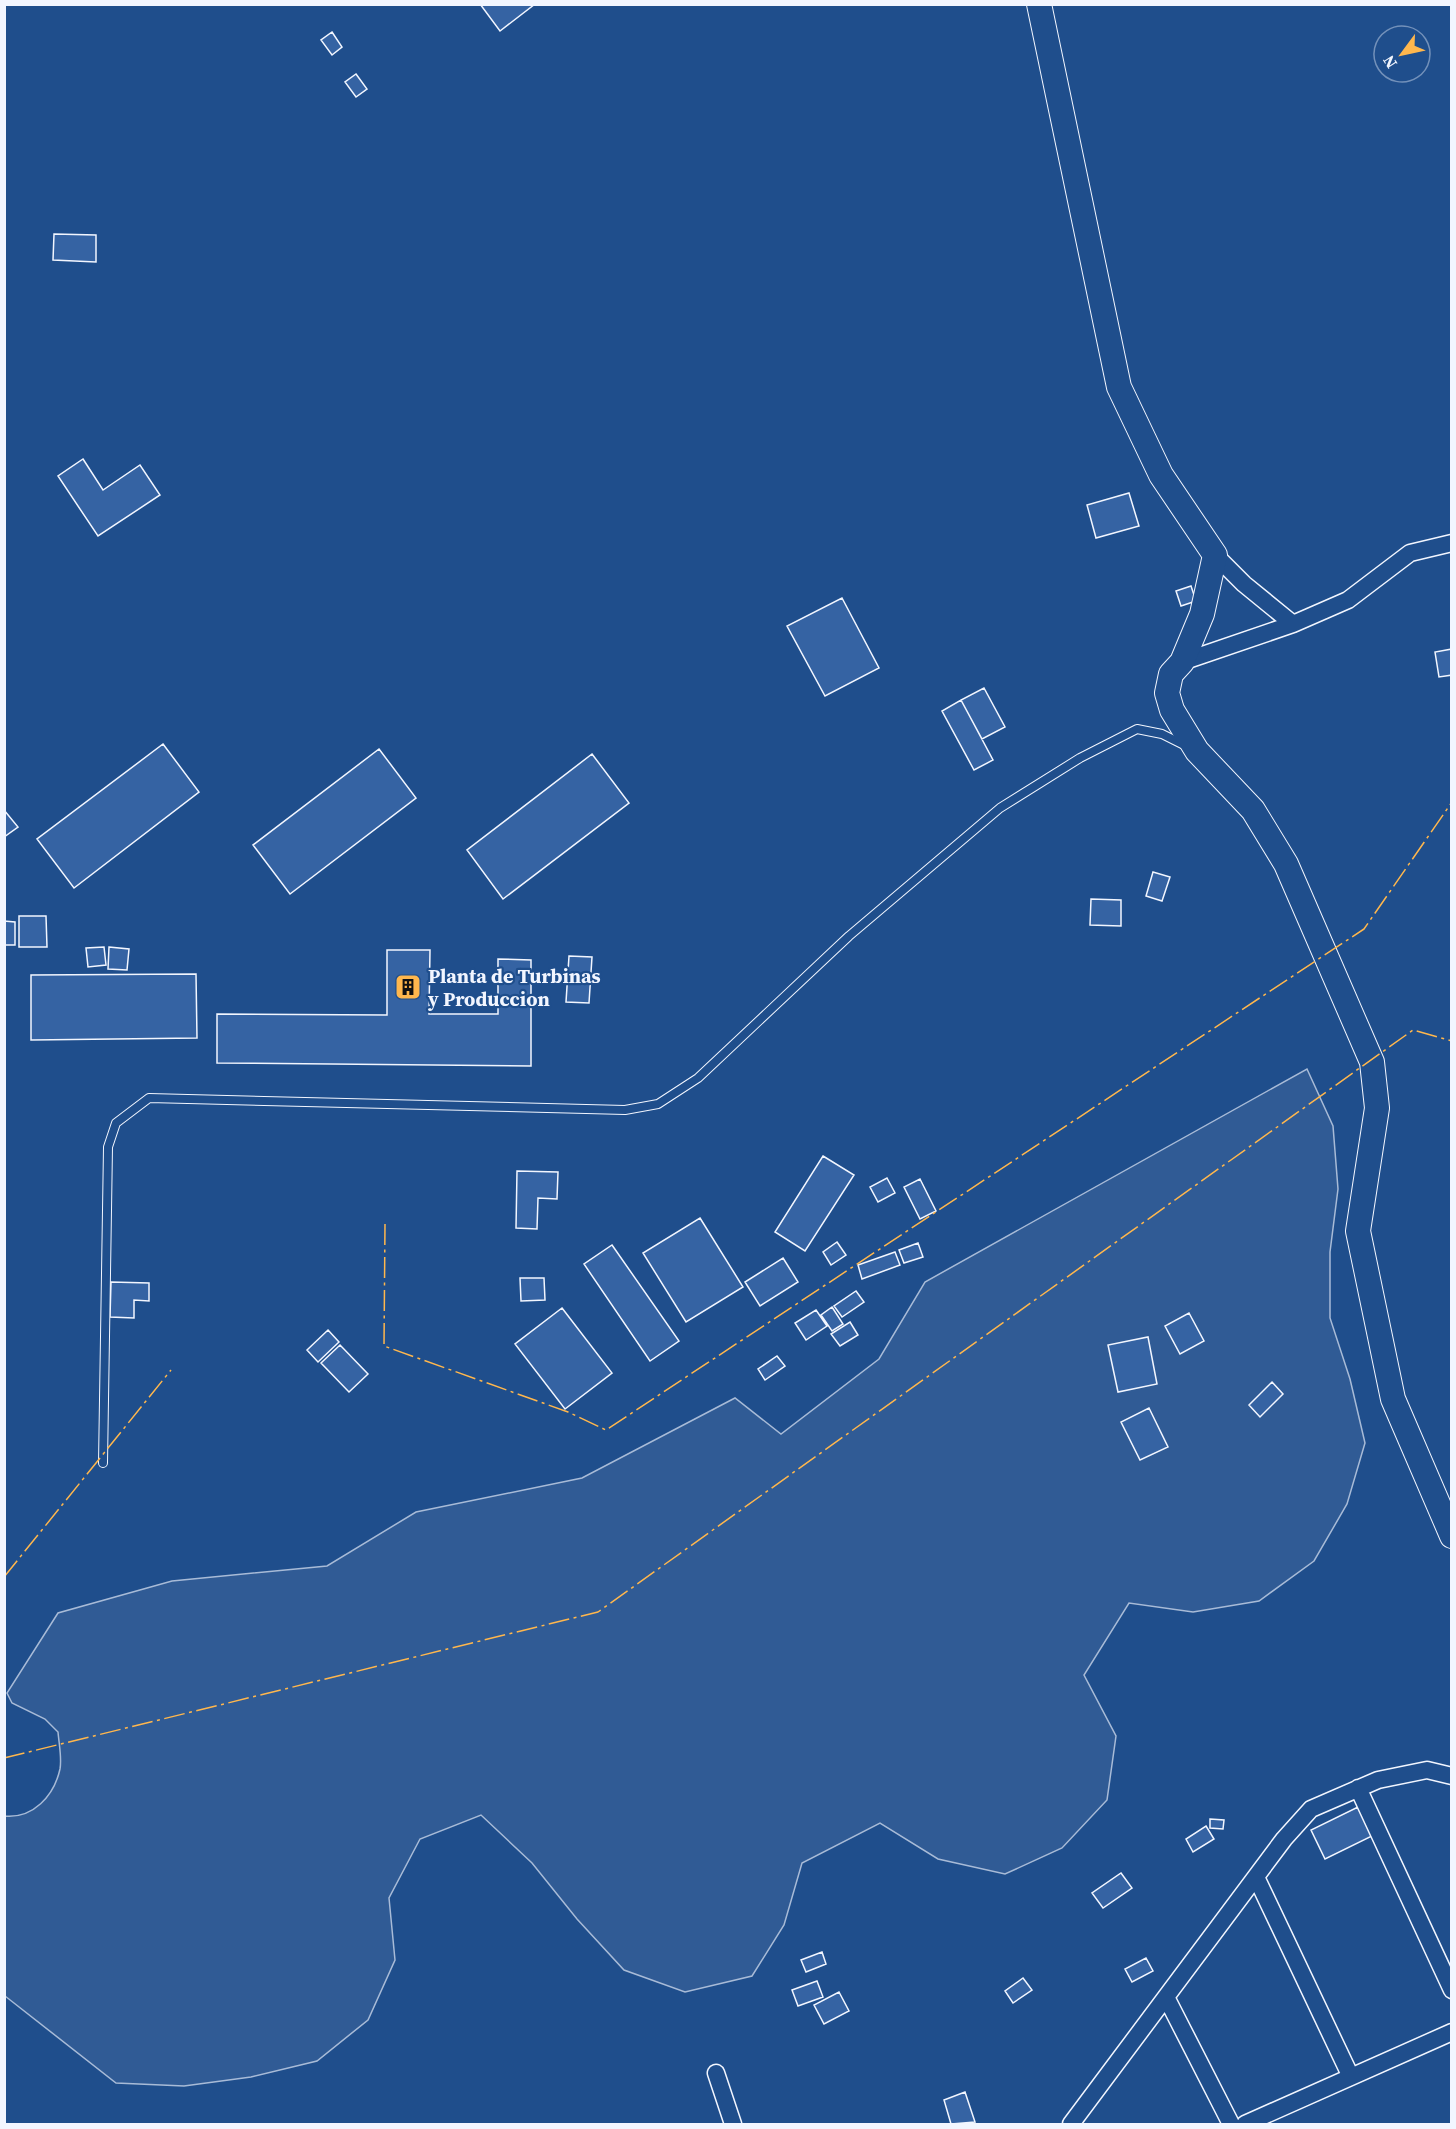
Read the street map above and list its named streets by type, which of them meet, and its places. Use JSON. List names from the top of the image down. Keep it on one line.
{"places":{"building":["Planta de Turbinas y Produccion"]},"north":"bottom left"}
